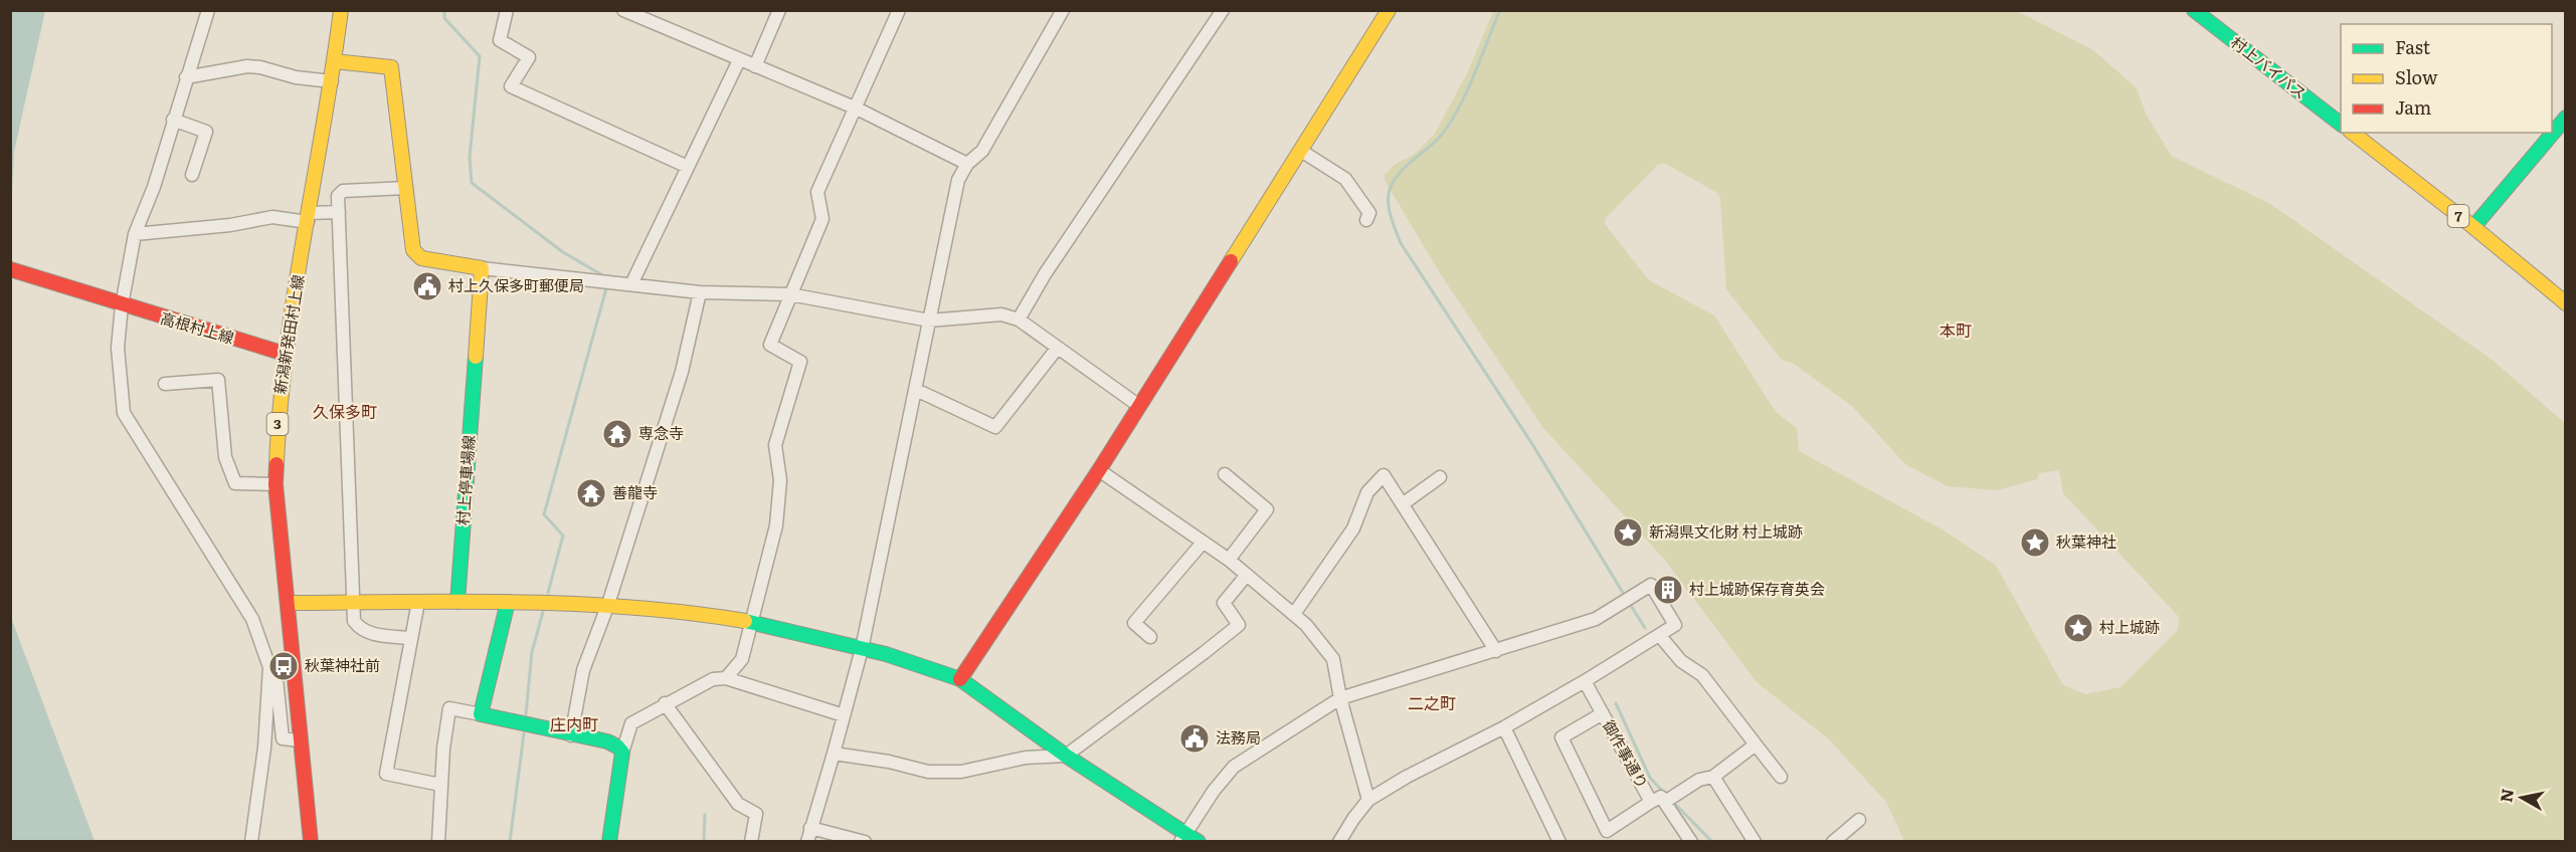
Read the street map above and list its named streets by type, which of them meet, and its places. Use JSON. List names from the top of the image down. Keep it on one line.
{"streets":{"main road":["村上バイパス","7","高根村上線","新潟新発田村上線","3","村上停車場線"],"street":["御作事通り"]},"crossings":[["高根村上線","新潟新発田村上線"]],"districts":["本町","久保多町","二之町","庄内町"],"places":{"public building":["村上久保多町郵便局","法務局"],"temple":["専念寺","善龍寺"],"place":["新潟県文化財 村上城跡","秋葉神社","村上城跡"],"building":["村上城跡保存育英会"],"bus stop":["秋葉神社前"]},"legend":["Fast","Slow","Jam"],"north":"left"}
